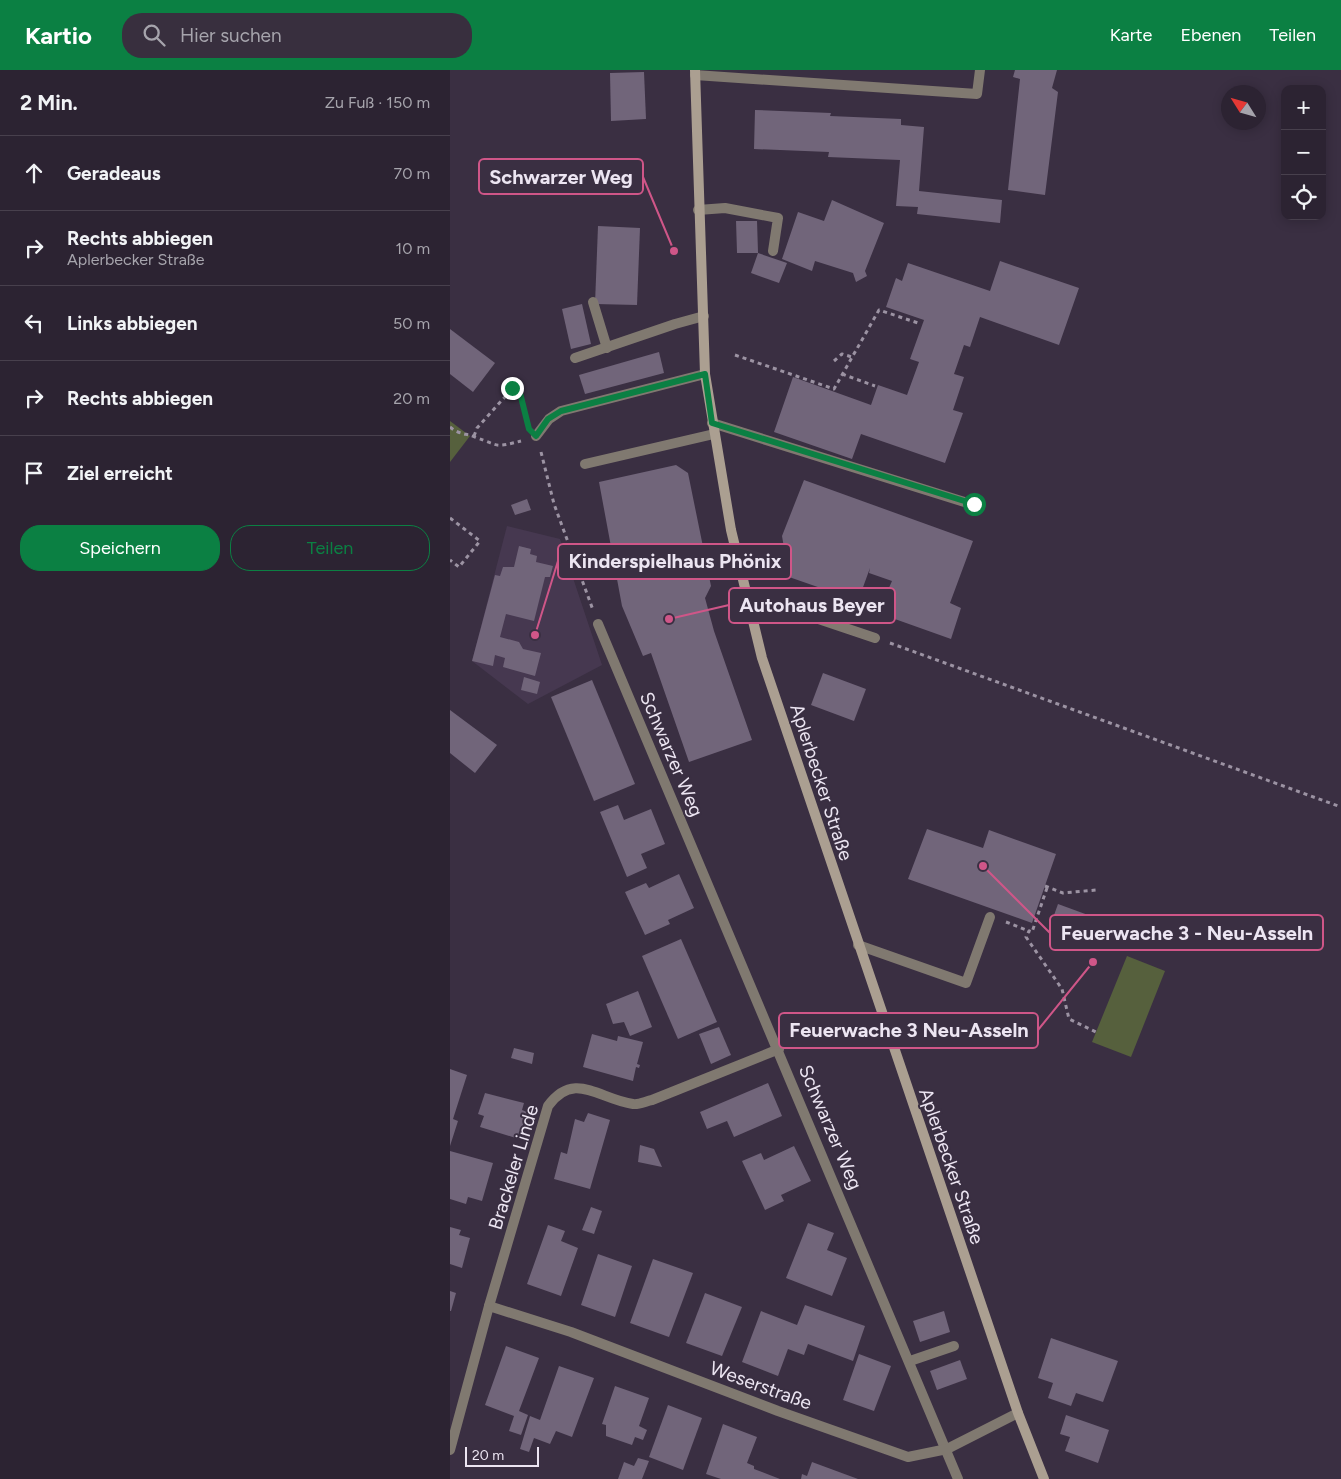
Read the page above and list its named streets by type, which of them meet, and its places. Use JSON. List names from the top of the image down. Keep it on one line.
{"streets":{"main road":["Aplerbecker Straße"],"street":["Schwarzer Weg","Brackeler Linde","Weserstraße"]},"crossings":[["Schwarzer Weg","Brackeler Linde"],["Schwarzer Weg","Weserstraße"],["Aplerbecker Straße","Weserstraße"],["Brackeler Linde","Weserstraße"]],"places":["Schwarzer Weg","Autohaus Beyer","Kinderspielhaus Phönix","Feuerwache 3 - Neu-Asseln","Feuerwache 3 Neu-Asseln"],"scale_bar":"20 m","north":"top left","page":{"header":"Kartio","search":"Hier suchen","nav":["Karte","Ebenen","Teilen"],"heading":["2 Min.","Zu Fuß · 150 m"],"map_buttons":["+","−"],"list":[["Geradeaus","70 m"],["Rechts abbiegen","Aplerbecker Straße","10 m"],["Links abbiegen","50 m"],["Rechts abbiegen","20 m"],"Ziel erreicht"],"buttons":["Speichern","Teilen"],"scale":"20 m"}}
